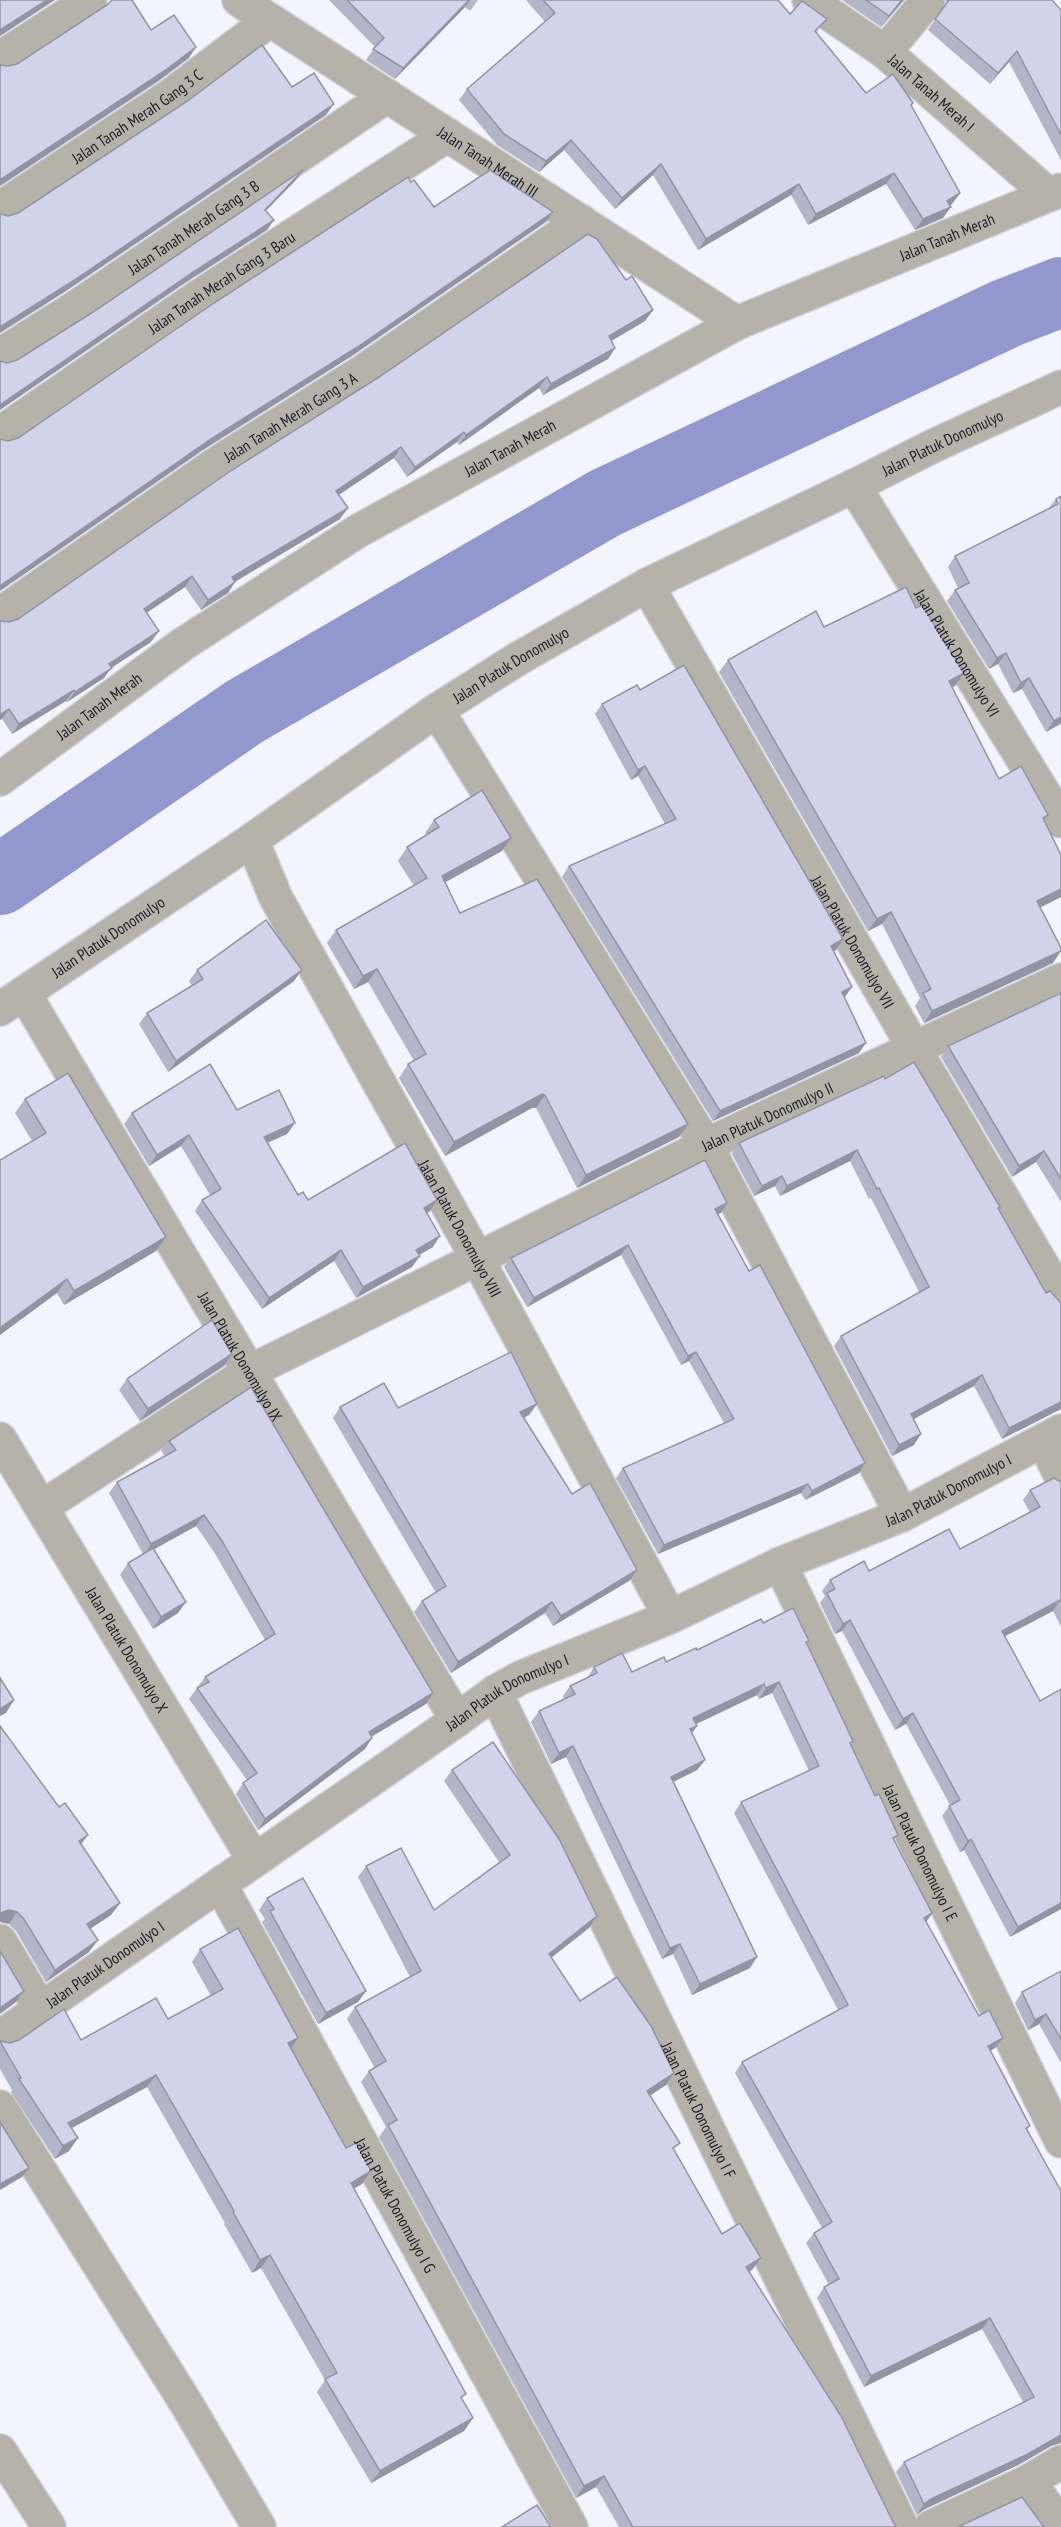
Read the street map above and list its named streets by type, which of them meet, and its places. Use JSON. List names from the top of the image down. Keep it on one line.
{"streets":{"street":["Jalan Tanah Merah I","Jalan Tanah Merah Gang 3 C","Jalan Tanah Merah III","Jalan Tanah Merah Gang 3 B","Jalan Tanah Merah","Jalan Tanah Merah Gang 3 Baru","Jalan Tanah Merah Gang 3 A","Jalan Platuk Donomulyo","Jalan Platuk Donomulyo VI","Jalan Platuk Donomulyo VII","Jalan Platuk Donomulyo II","Jalan Platuk Donomulyo VIII","Jalan Platuk Donomulyo IX","Jalan Platuk Donomulyo I","Jalan Platuk Donomulyo X","Jalan Platuk Donomulyo I E","Jalan Platuk Donomulyo I F","Jalan Platuk Donomulyo I G"]},"crossings":[["Jalan Tanah Merah I","Jalan Tanah Merah"],["Jalan Tanah Merah Gang 3 C","Jalan Tanah Merah III"],["Jalan Tanah Merah III","Jalan Tanah Merah Gang 3 B"],["Jalan Tanah Merah III","Jalan Tanah Merah"],["Jalan Tanah Merah III","Jalan Tanah Merah Gang 3 Baru"],["Jalan Tanah Merah III","Jalan Tanah Merah Gang 3 A"],["Jalan Platuk Donomulyo","Jalan Platuk Donomulyo VI"],["Jalan Platuk Donomulyo","Jalan Platuk Donomulyo VII"],["Jalan Platuk Donomulyo","Jalan Platuk Donomulyo VIII"],["Jalan Platuk Donomulyo","Jalan Platuk Donomulyo IX"],["Jalan Platuk Donomulyo VII","Jalan Platuk Donomulyo II"],["Jalan Platuk Donomulyo II","Jalan Platuk Donomulyo VIII"],["Jalan Platuk Donomulyo II","Jalan Platuk Donomulyo IX"],["Jalan Platuk Donomulyo II","Jalan Platuk Donomulyo X"],["Jalan Platuk Donomulyo VIII","Jalan Platuk Donomulyo I"],["Jalan Platuk Donomulyo IX","Jalan Platuk Donomulyo I"],["Jalan Platuk Donomulyo I","Jalan Platuk Donomulyo X"],["Jalan Platuk Donomulyo I","Jalan Platuk Donomulyo I E"],["Jalan Platuk Donomulyo I","Jalan Platuk Donomulyo I F"],["Jalan Platuk Donomulyo I","Jalan Platuk Donomulyo I G"]]}
